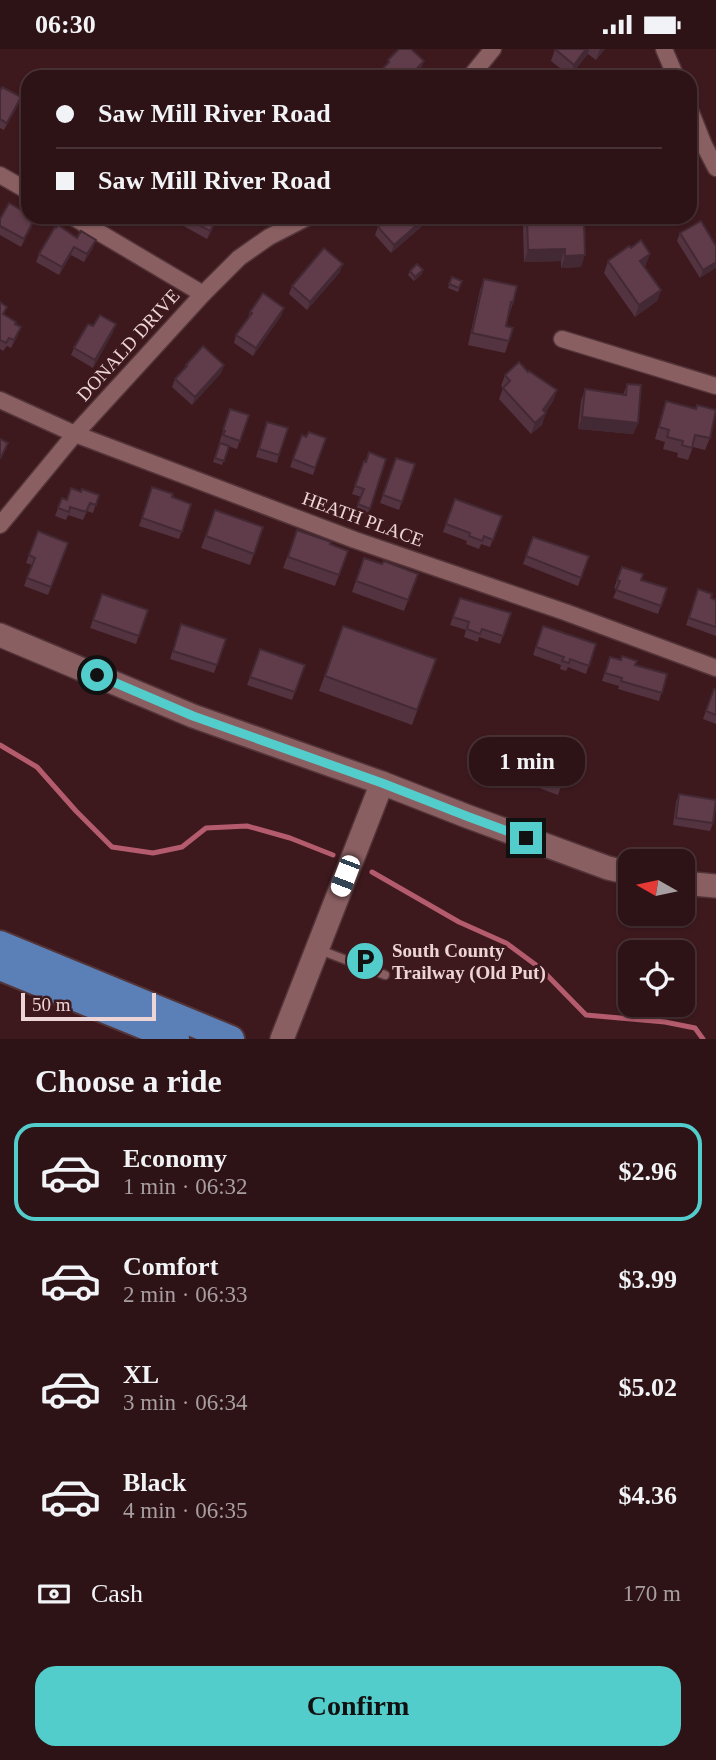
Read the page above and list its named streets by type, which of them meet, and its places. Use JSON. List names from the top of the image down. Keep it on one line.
{"streets":{"street":["DONALD DRIVE","HEATH PLACE"]},"crossings":[["DONALD DRIVE","HEATH PLACE"]],"places":{"parking":["South County Trailway (Old Put)"]},"scale_bar":"50 m","north":"left","page":{"status":"06:30","banner":["Saw Mill River Road","Saw Mill River Road"],"bubble":"1 min","scale":"50 m","heading":"Choose a ride","list":[{"name":"Economy","note":"1 min · 06:32","value":"$2.96"},{"name":"Comfort","note":"2 min · 06:33","value":"$3.99"},{"name":"XL","note":"3 min · 06:34","value":"$5.02"},{"name":"Black","note":"4 min · 06:35","value":"$4.36"}],"pay":["Cash","170 m"],"buttons":"Confirm"}}
